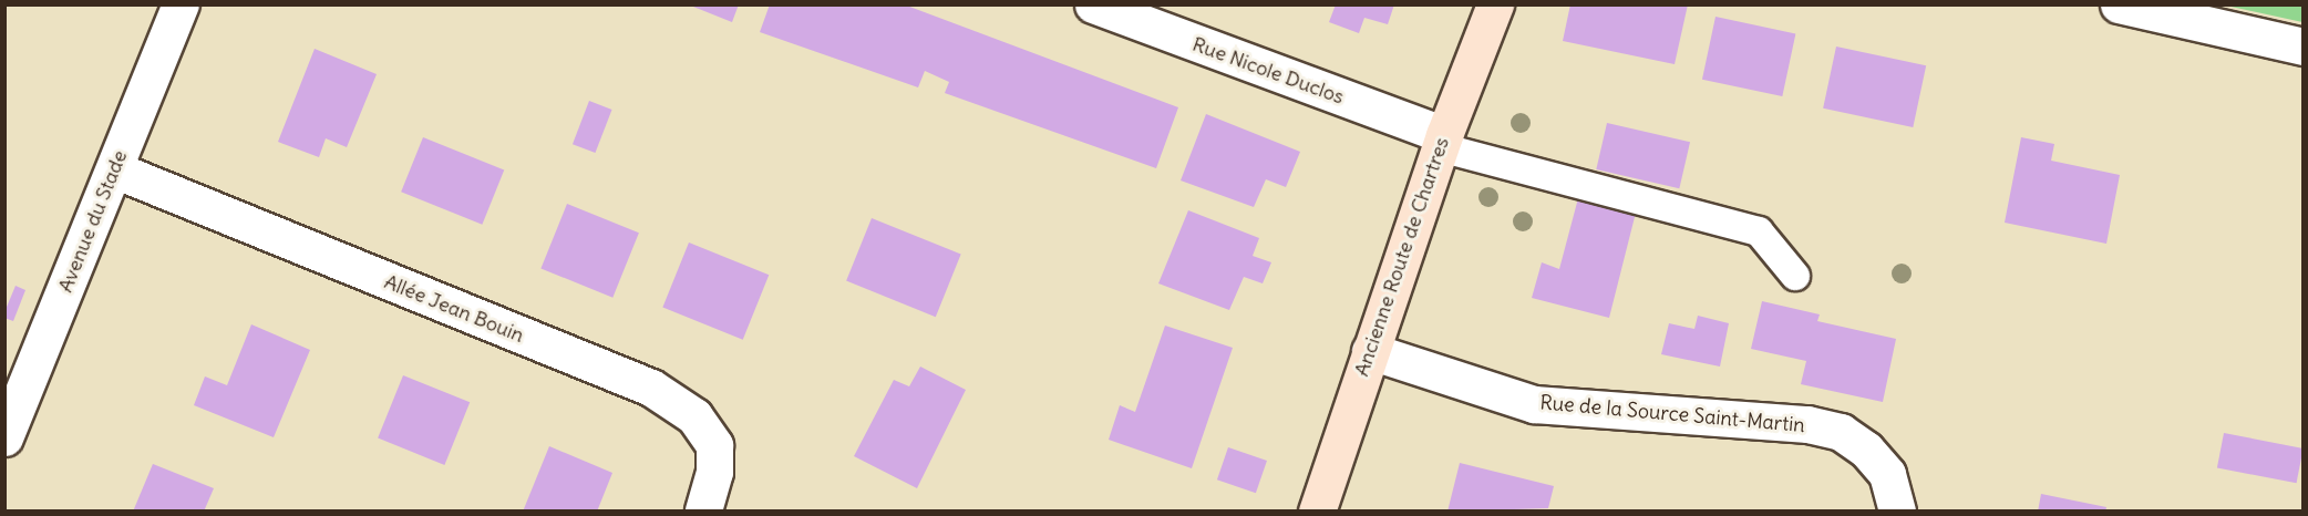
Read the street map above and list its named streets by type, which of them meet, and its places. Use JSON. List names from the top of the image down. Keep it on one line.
{"streets":{"main road":["Ancienne Route de Chartres"],"street":["Rue Nicole Duclos","Avenue du Stade","Allée Jean Bouin","Rue de la Source Saint-Martin"]},"crossings":[["Rue Nicole Duclos","Ancienne Route de Chartres"],["Avenue du Stade","Allée Jean Bouin"],["Ancienne Route de Chartres","Rue de la Source Saint-Martin"]]}
